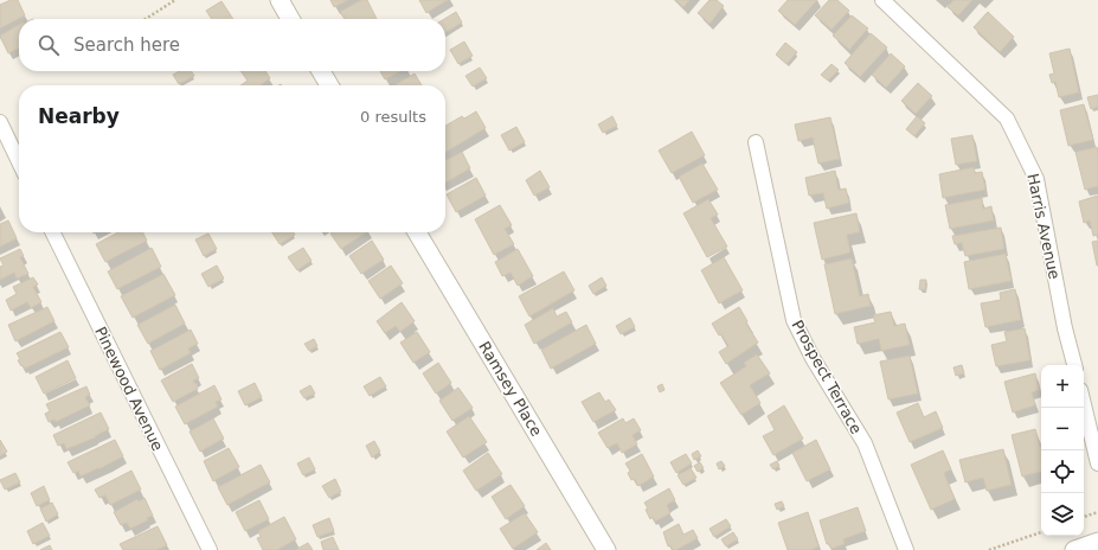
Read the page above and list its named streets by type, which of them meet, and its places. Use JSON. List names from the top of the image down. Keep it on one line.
{"streets":{"street":["Harris Avenue","Prospect Terrace","Pinewood Avenue","Ramsey Place"]},"page":{"search":"Search here","heading":["Nearby","0 results"],"map_buttons":["+","−"]}}
